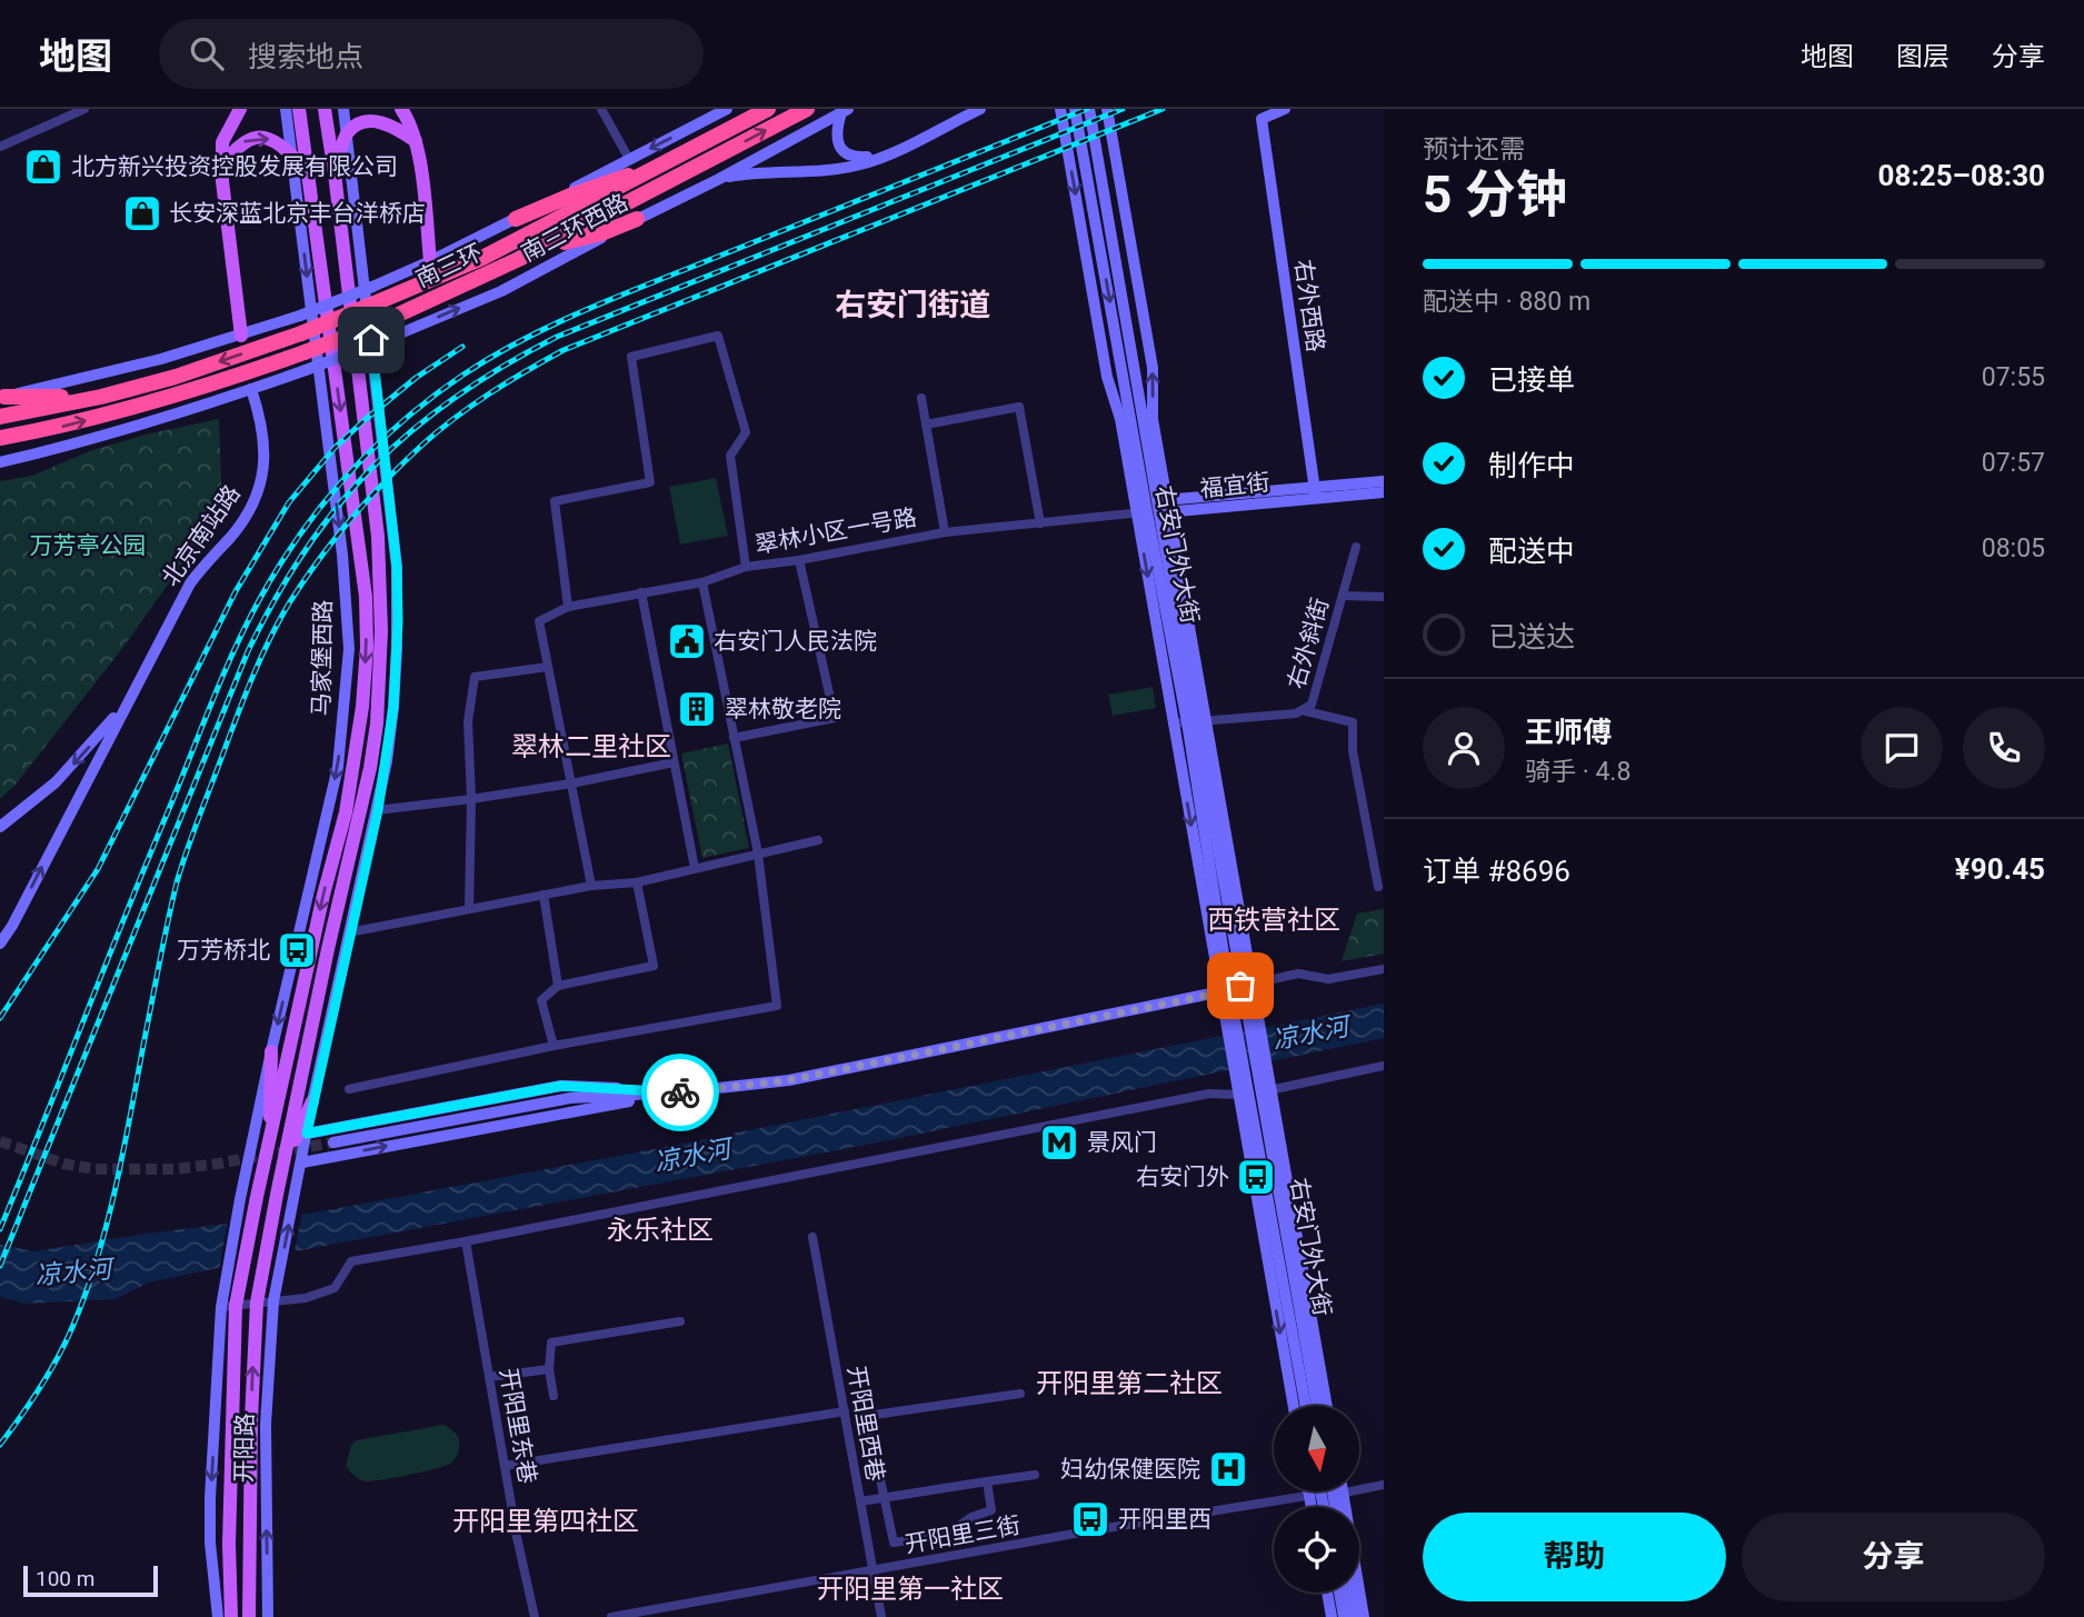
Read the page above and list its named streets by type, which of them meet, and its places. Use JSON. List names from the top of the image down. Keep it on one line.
{"streets":{"highway":["南三环"],"main road":["马家堡西路","开阳路"],"street":["南三环西路","右外西路","福宜街","翠林小区一号路","北京南站路","右安门外大街","右外斜街","开阳里西巷","开阳里东巷","开阳里三街"]},"crossings":[["南三环西路","北京南站路"],["右外西路","福宜街"],["福宜街","翠林小区一号路"],["福宜街","右安门外大街"],["翠林小区一号路","右安门外大街"],["右安门外大街","右外斜街"],["马家堡西路","开阳路"],["开阳里西巷","开阳里三街"]],"districts":["右安门街道","翠林二里社区","西铁营社区","永乐社区","开阳里第二社区","开阳里第四社区","开阳里第一社区"],"water":["凉水河"],"parks":["万芳亭公园"],"places":{"shop":["北方新兴投资控股发展有限公司","长安深蓝北京丰台洋桥店"],"public building":["右安门人民法院"],"building":["翠林敬老院"],"bus stop":["万芳桥北","右安门外","开阳里西"],"metro station":["景风门"],"hospital":["妇幼保健医院"]},"scale_bar":"100 m","north":"bottom","page":{"header":"地图","search":"搜索地点","nav":["地图","图层","分享"],"heading":["5 分钟","预计还需","08:25–08:30"],"panel":["王师傅","骑手 · 4.8","订单 #8696","¥90.45"],"bar":"配送中 · 880 m","list":[["已接单","07:55"],["制作中","07:57"],["配送中","08:05"],"已送达"],"buttons":["帮助","分享"],"scale":"100 m"}}
